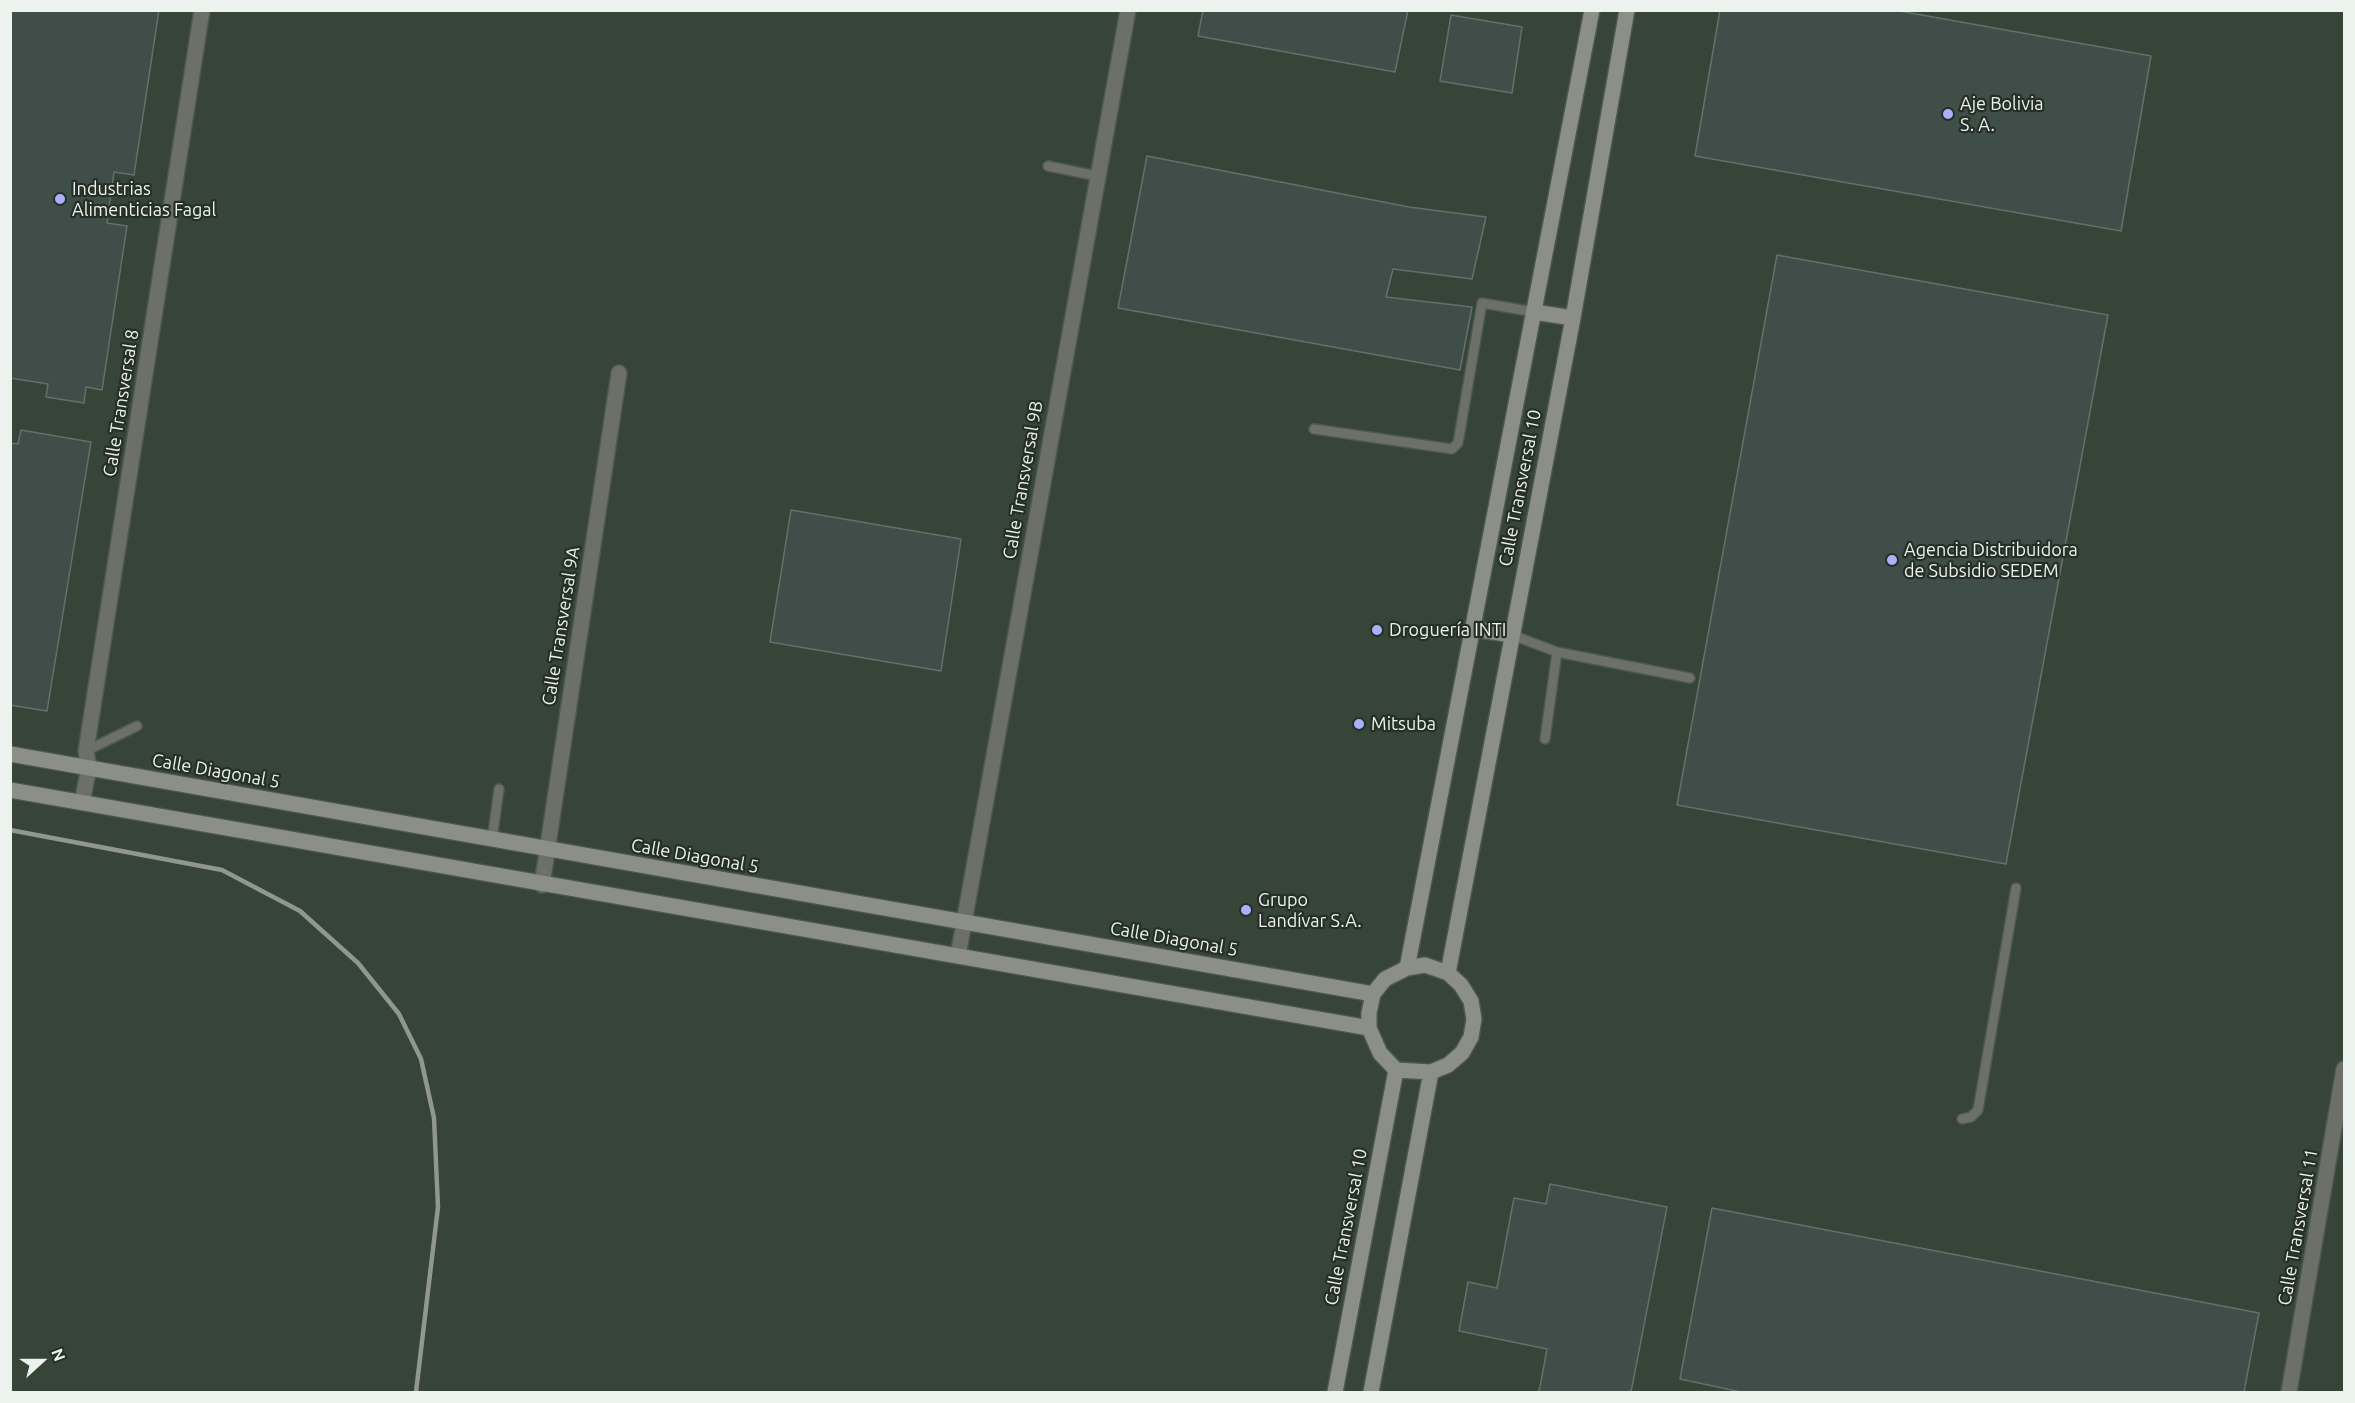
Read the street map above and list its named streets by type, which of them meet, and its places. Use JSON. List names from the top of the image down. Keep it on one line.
{"streets":{"main road":["Calle Transversal 10","Calle Diagonal 5"],"street":["Calle Transversal 8","Calle Transversal 9B","Calle Transversal 9A","Calle Transversal 11"]},"crossings":[["Calle Transversal 8","Calle Diagonal 5"],["Calle Transversal 9B","Calle Diagonal 5"],["Calle Transversal 10","Calle Diagonal 5"],["Calle Transversal 9A","Calle Diagonal 5"]],"places":["Aje Bolivia S. A.","Industrias Alimenticias Fagal","Agencia Distribuidora de Subsidio SEDEM","Droguería INTI","Mitsuba","Grupo Landívar S.A."],"north":"right"}
